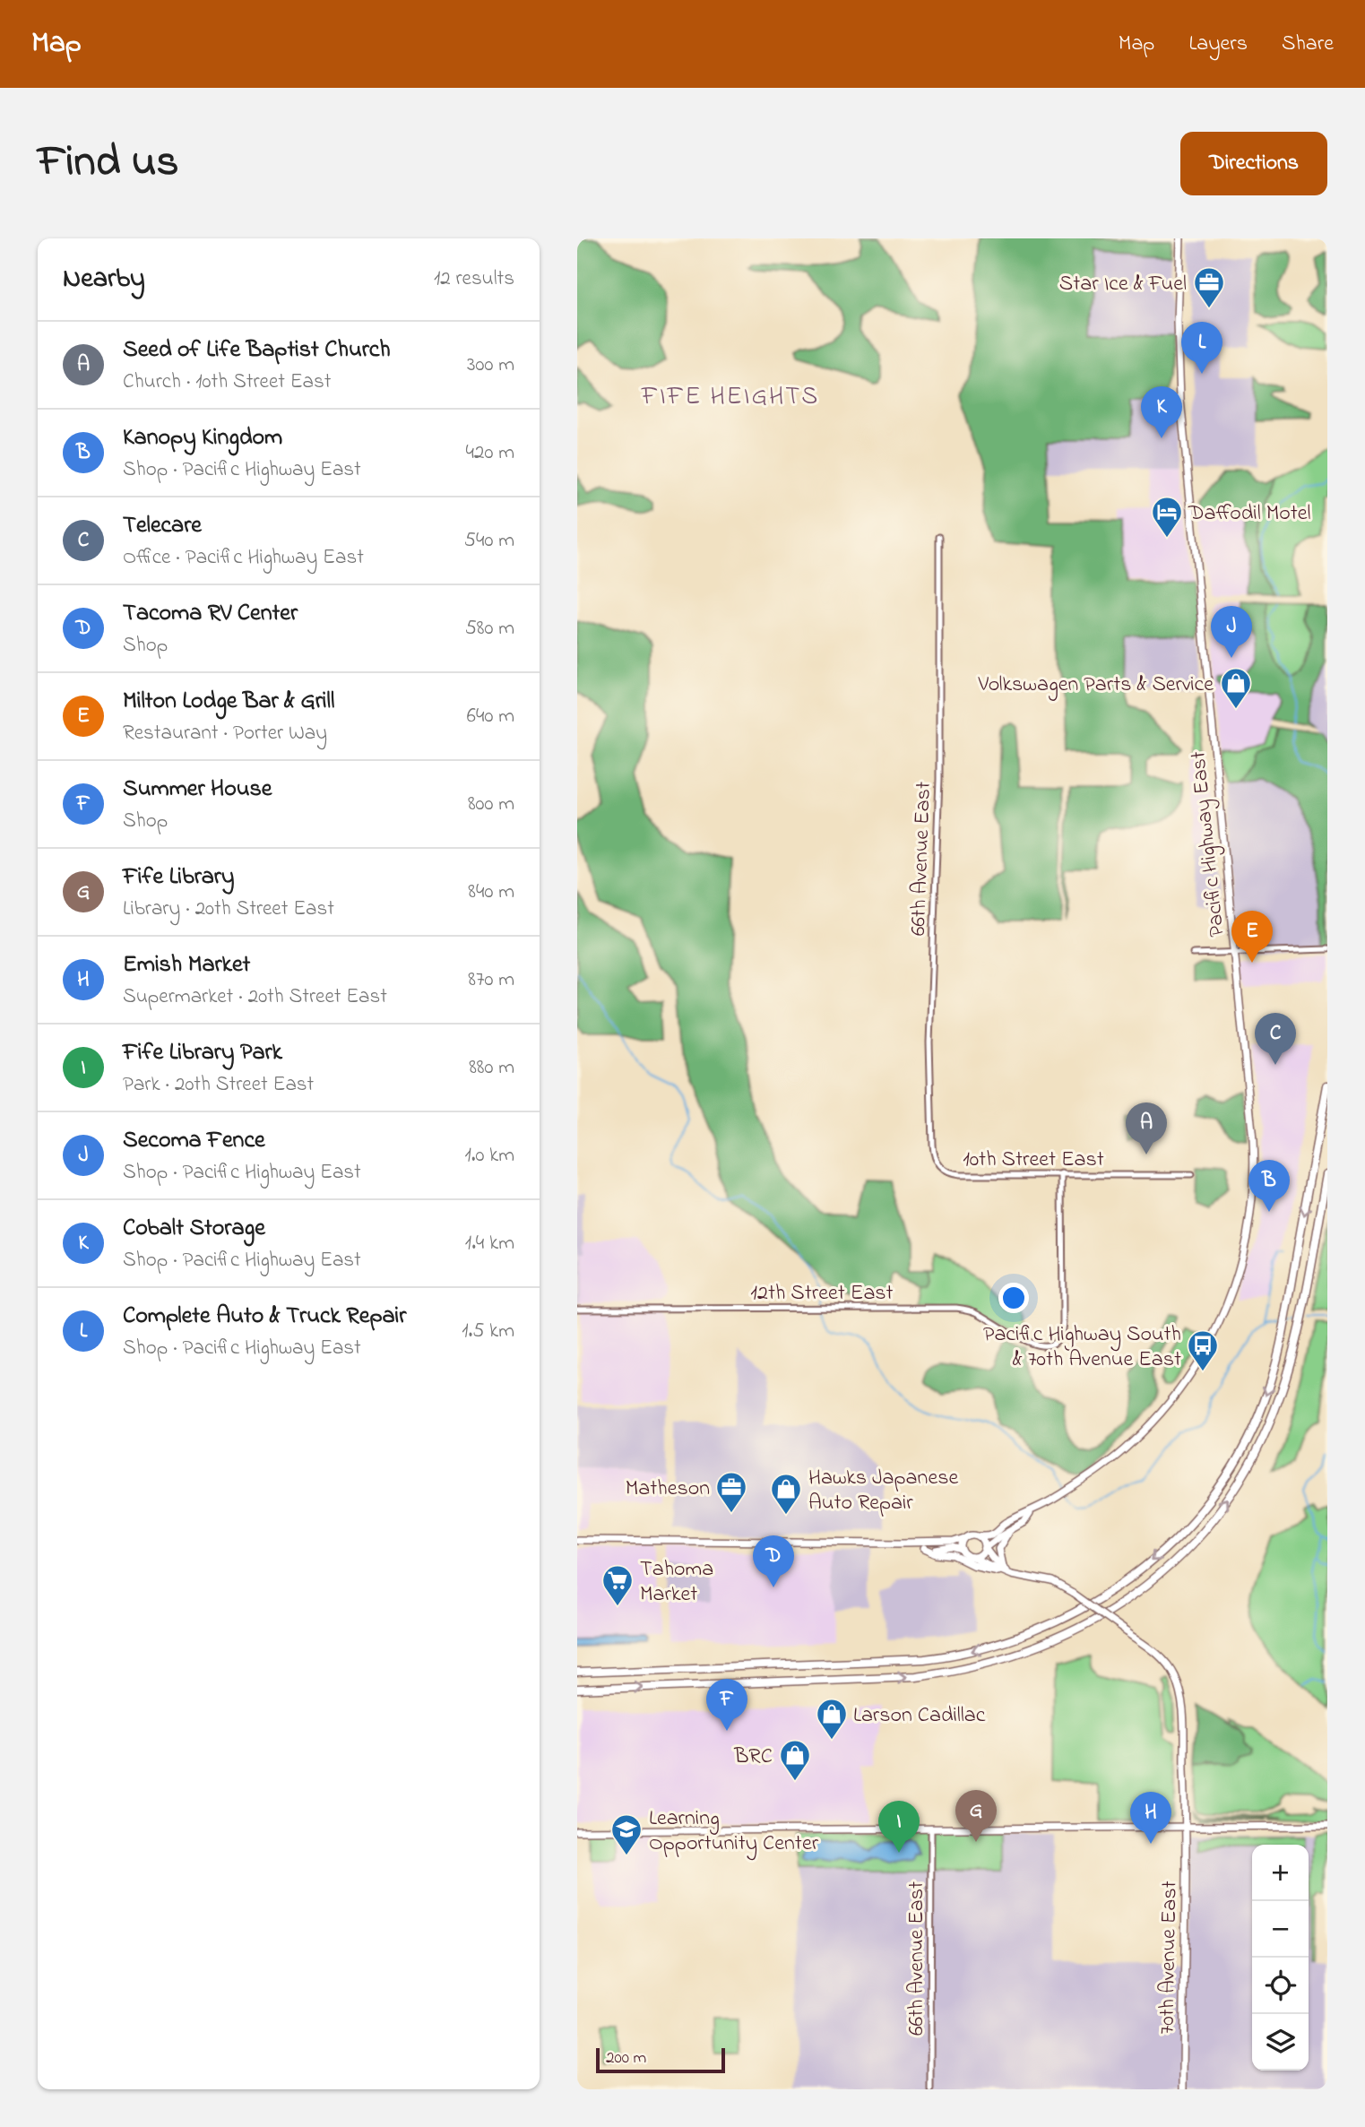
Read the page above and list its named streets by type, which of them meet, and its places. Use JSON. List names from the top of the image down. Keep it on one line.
{"streets":{"main road":["Pacific Highway East","70th Avenue East"],"street":["66th Avenue East","10th Street East","12th Street East"]},"crossings":[["66th Avenue East","10th Street East"],["10th Street East","12th Street East"]],"districts":["FIFE HEIGHTS"],"places":{"office":["Star Ice & Fuel","Matheson"],"hotel":["Daffodil Motel"],"shop":["Volkswagen Parts & Service","Hawks Japanese Auto Repair","Larson Cadillac","BRC"],"bus stop":["Pacific Highway South & 70th Avenue East"],"supermarket":["Tahoma Market"],"school or university":["Learning Opportunity Center"]},"scale_bar":"200 m","page":{"header":"Map","nav":["Map","Layers","Share"],"title":"Find us","buttons":"Directions","heading":["Nearby","12 results"],"list":[{"mark":"A","name":"Seed of Life Baptist Church","note":"Church · 10th Street East","value":"300 m"},{"mark":"B","name":"Kanopy Kingdom","note":"Shop · Pacific Highway East","value":"420 m"},{"mark":"C","name":"Telecare","note":"Office · Pacific Highway East","value":"540 m"},{"mark":"D","name":"Tacoma RV Center","note":"Shop","value":"580 m"},{"mark":"E","name":"Milton Lodge Bar & Grill","note":"Restaurant · Porter Way","value":"640 m"},{"mark":"F","name":"Summer House","note":"Shop","value":"800 m"},{"mark":"G","name":"Fife Library","note":"Library · 20th Street East","value":"840 m"},{"mark":"H","name":"Emish Market","note":"Supermarket · 20th Street East","value":"870 m"},{"mark":"I","name":"Fife Library Park","note":"Park · 20th Street East","value":"880 m"},{"mark":"J","name":"Secoma Fence","note":"Shop · Pacific Highway East","value":"1.0 km"},{"mark":"K","name":"Cobalt Storage","note":"Shop · Pacific Highway East","value":"1.4 km"},{"mark":"L","name":"Complete Auto & Truck Repair","note":"Shop · Pacific Highway East","value":"1.5 km"}],"pins":["L","K","J","E","C","A","B","D","F","G","H","I"],"map_buttons":["+","−"],"scale":"200 m"}}
